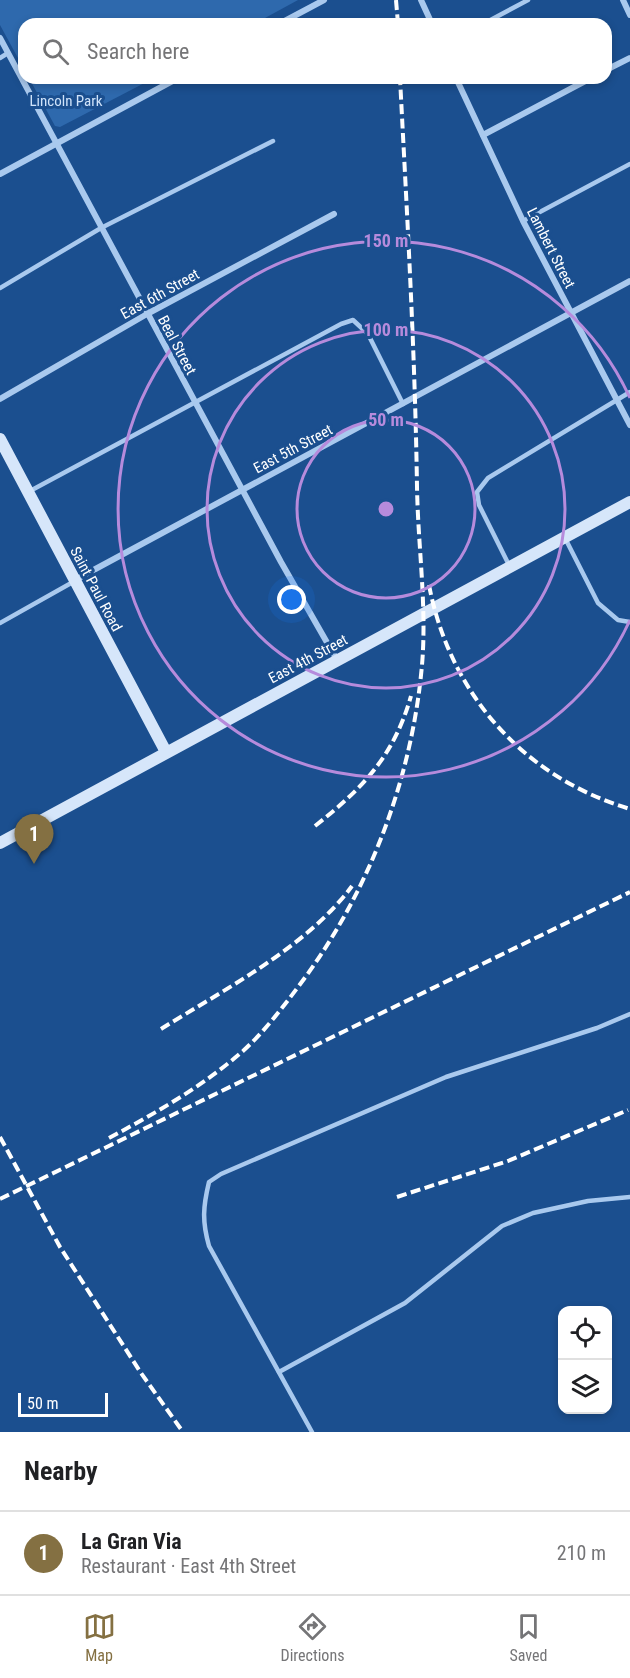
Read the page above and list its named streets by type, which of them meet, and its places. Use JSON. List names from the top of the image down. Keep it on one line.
{"streets":{"main road":["Saint Paul Road","East 4th Street"],"street":["Lambert Street","East 6th Street","Beal Street","East 5th Street"]},"crossings":[["Lambert Street","East 5th Street"],["East 6th Street","Beal Street"],["Beal Street","East 5th Street"],["Beal Street","East 4th Street"],["East 5th Street","Saint Paul Road"],["Saint Paul Road","East 4th Street"]],"parks":["Lincoln Park"],"scale_bar":"50 m","page":{"search":"Search here","pins":"1","scale":"50 m","heading":"Nearby","list":[{"mark":"1","name":"La Gran Via","note":"Restaurant · East 4th Street","value":"210 m"}],"nav":["Map","Directions","Saved"]},"rings":["150 m","100 m","50 m"]}
